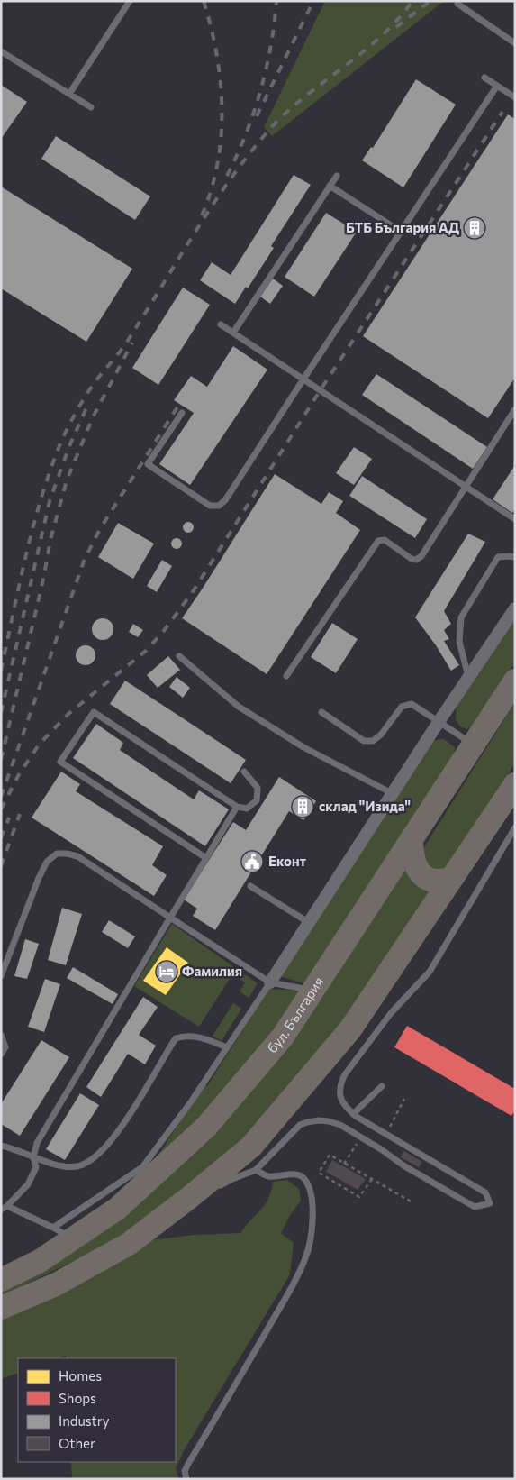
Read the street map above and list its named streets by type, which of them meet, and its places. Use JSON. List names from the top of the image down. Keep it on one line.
{"streets":{"highway":["бул. България"]},"places":{"building":["БТБ България АД","склад \"Изида\""],"public building":["Еконт"],"hotel":["Фамилия"]},"legend":["Homes","Shops","Industry","Other"]}
